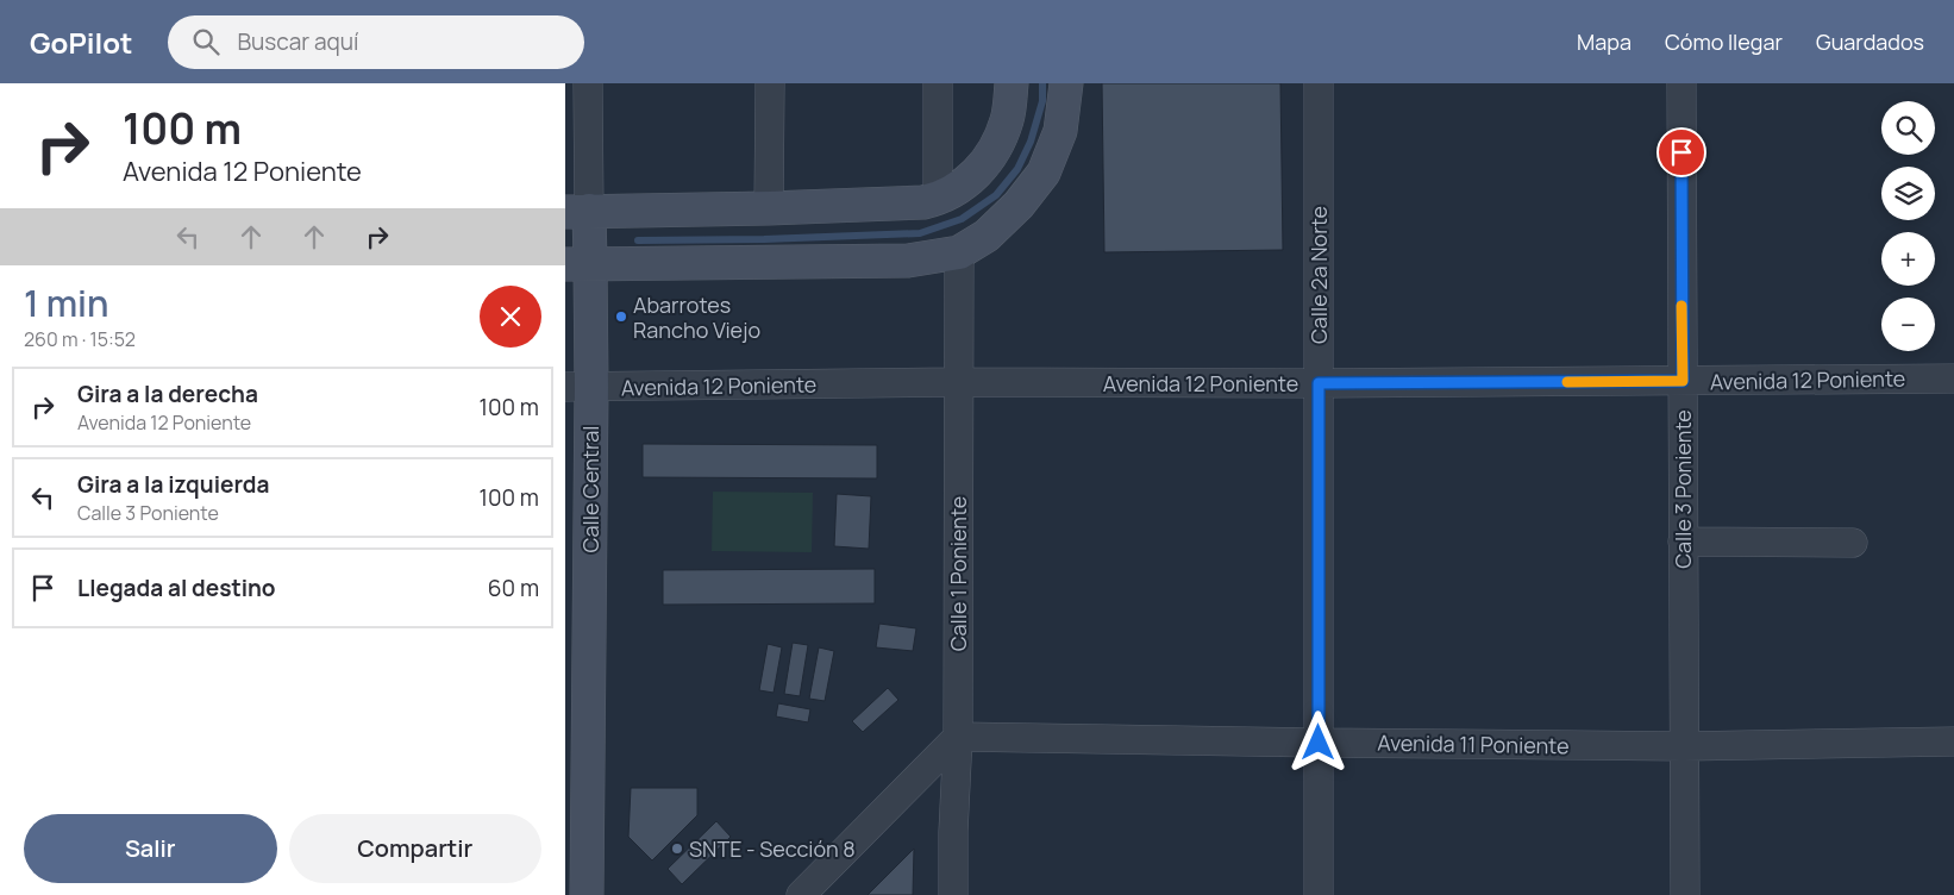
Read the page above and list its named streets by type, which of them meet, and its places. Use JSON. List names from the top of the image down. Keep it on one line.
{"streets":{"main road":["Calle Central"],"street":["Calle 2a Norte","Avenida 12 Poniente","Calle 3 Poniente","Calle 1 Poniente","Avenida 11 Poniente"]},"crossings":[["Calle 2a Norte","Avenida 12 Poniente"],["Calle 2a Norte","Avenida 11 Poniente"],["Avenida 12 Poniente","Calle Central"],["Avenida 12 Poniente","Calle 3 Poniente"],["Avenida 12 Poniente","Calle 1 Poniente"],["Calle 3 Poniente","Avenida 11 Poniente"],["Calle 1 Poniente","Avenida 11 Poniente"]],"places":["Abarrotes Rancho Viejo","SNTE - Sección 8"],"page":{"header":"GoPilot","search":"Buscar aquí","nav":["Mapa","Cómo llegar","Guardados"],"turn":["100 m","Avenida 12 Poniente"],"map_buttons":["+","−"],"heading":["1 min","260 m · 15:52"],"list":[{"name":"Gira a la derecha","note":"Avenida 12 Poniente","value":"100 m"},{"name":"Gira a la izquierda","note":"Calle 3 Poniente","value":"100 m"},{"name":"Llegada al destino","value":"60 m"}],"buttons":["Salir","Compartir"]}}
